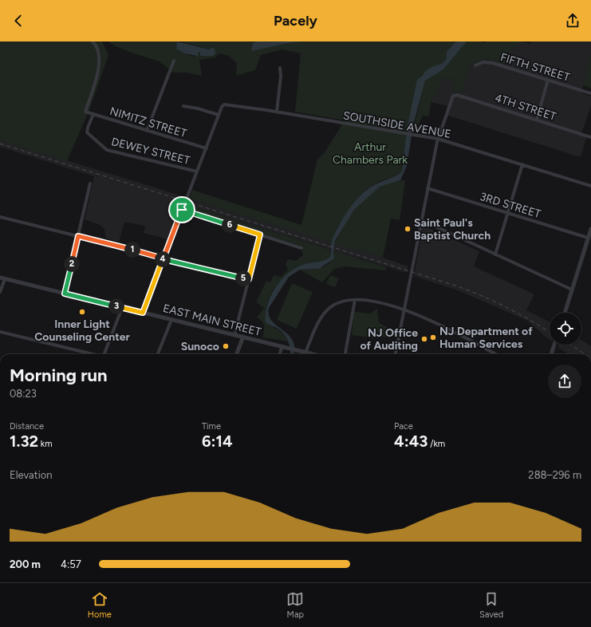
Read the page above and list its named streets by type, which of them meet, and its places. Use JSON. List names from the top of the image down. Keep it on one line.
{"streets":{"street":["FIFTH STREET","4TH STREET","NIMITZ STREET","SOUTHSIDE AVENUE","DEWEY STREET","3RD STREET","EAST MAIN STREET"]},"crossings":[["4TH STREET","SOUTHSIDE AVENUE"],["NIMITZ STREET","DEWEY STREET"]],"parks":["Arthur Chambers Park"],"places":["Saint Paul's Baptist Church","Inner Light Counseling Center","NJ Department of Human Services","NJ Office of Auditing","Sunoco"],"page":{"header":"Pacely","pins":["6","1","4","2","5","3"],"heading":["Morning run","08:23"],"stats":[["Distance","1.32 km"],["Time","6:14"],["Pace","4:43 /km"]],"chart":["Elevation","288–296 m"],"list":[{"name":"200 m","note":"4:57"}],"tabs":["Home","Map","Saved"]}}
